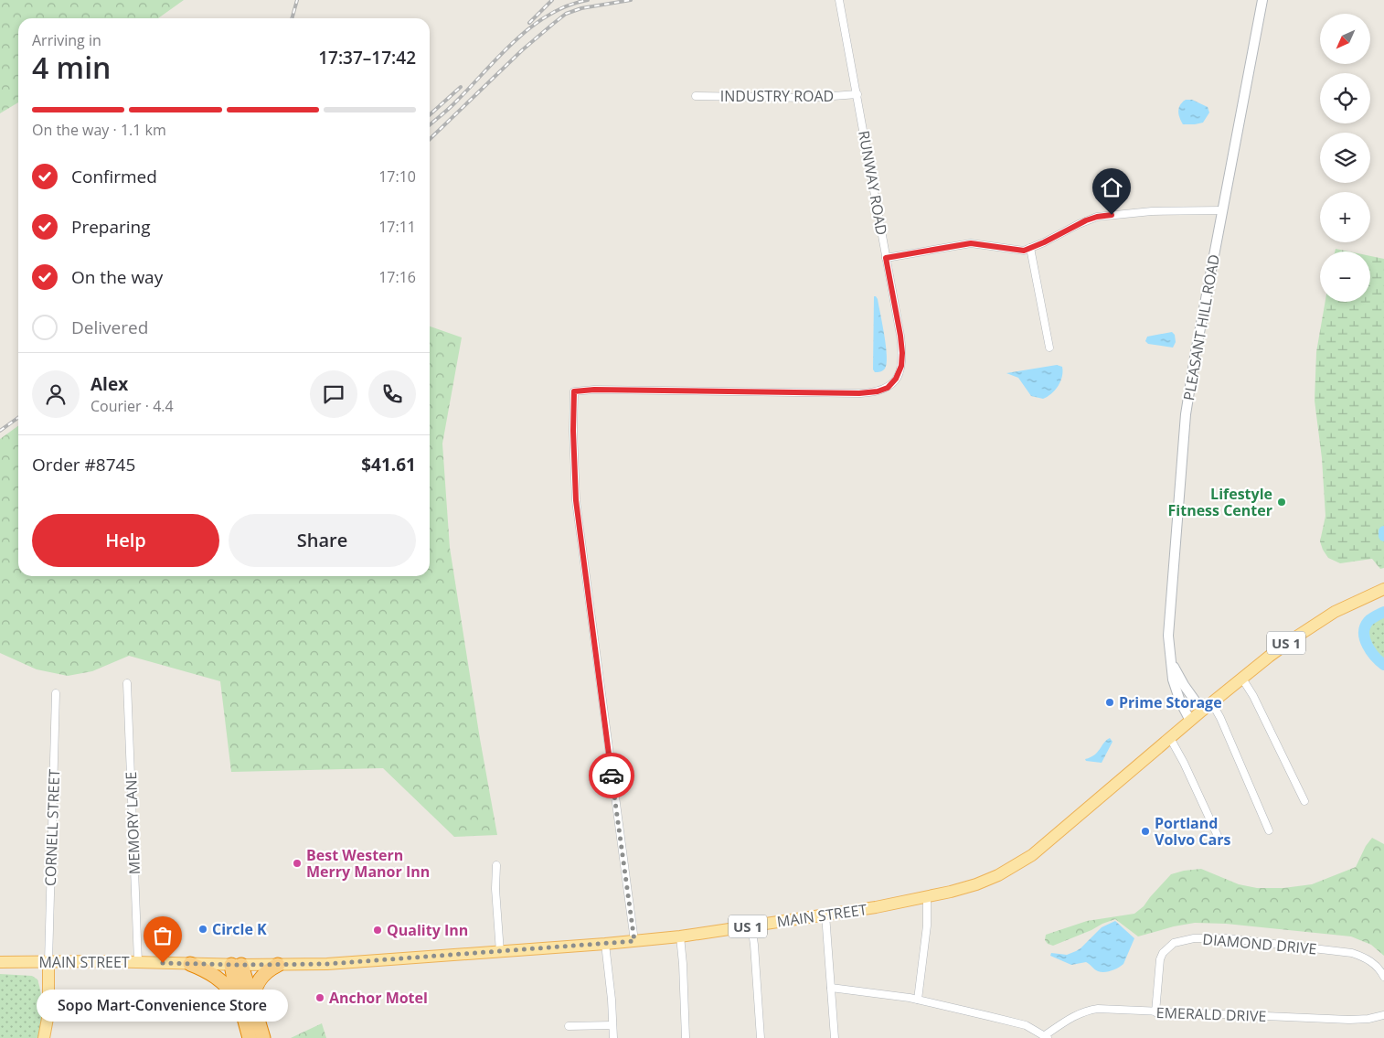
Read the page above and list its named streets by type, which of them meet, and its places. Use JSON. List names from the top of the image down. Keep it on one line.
{"streets":{"main road":["US 1","MAIN STREET"],"street":["INDUSTRY ROAD","RUNWAY ROAD","PLEASANT HILL ROAD","MEMORY LANE","CORNELL STREET","DIAMOND DRIVE","EMERALD DRIVE"]},"crossings":[["INDUSTRY ROAD","RUNWAY ROAD"],["RUNWAY ROAD","MAIN STREET"],["PLEASANT HILL ROAD","MAIN STREET"],["MEMORY LANE","MAIN STREET"],["CORNELL STREET","MAIN STREET"],["DIAMOND DRIVE","EMERALD DRIVE"]],"places":["Lifestyle Fitness Center","Prime Storage","Portland Volvo Cars","Best Western Merry Manor Inn","Circle K","Quality Inn","Sopo Mart-Convenience Store","Anchor Motel"],"north":"bottom left","page":{"map_buttons":["+","−"],"heading":["4 min","Arriving in","17:37–17:42"],"panel":["Alex","Courier · 4.4","Order #8745","$41.61"],"bar":"On the way · 1.1 km","list":[["Confirmed","17:10"],["Preparing","17:11"],["On the way","17:16"],"Delivered"],"buttons":["Help","Share"],"bubble":"Sopo Mart-Convenience Store"}}
